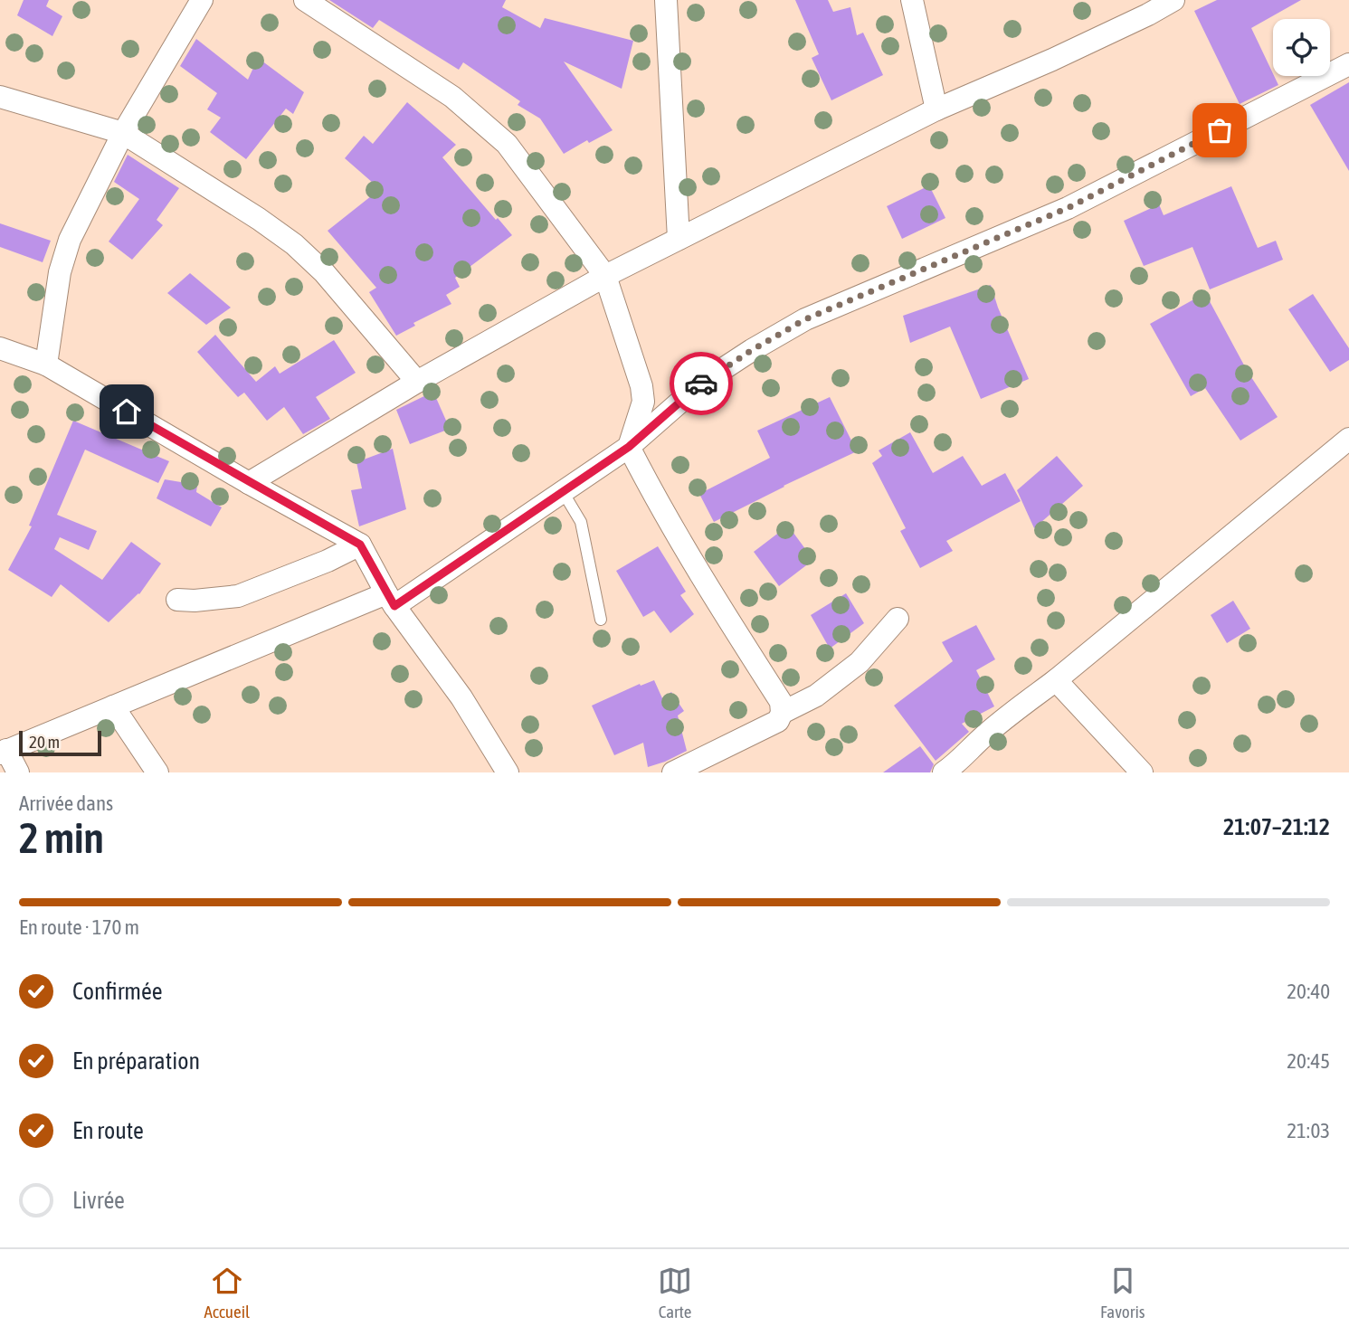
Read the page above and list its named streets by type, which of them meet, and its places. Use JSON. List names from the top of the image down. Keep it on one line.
{"scale_bar":"20 m","page":{"scale":"20 m","heading":["2 min","Arrivée dans","21:07–21:12"],"bar":"En route · 170 m","list":[["Confirmée","20:40"],["En préparation","20:45"],["En route","21:03"],"Livrée"],"tabs":["Accueil","Carte","Favoris"]}}
